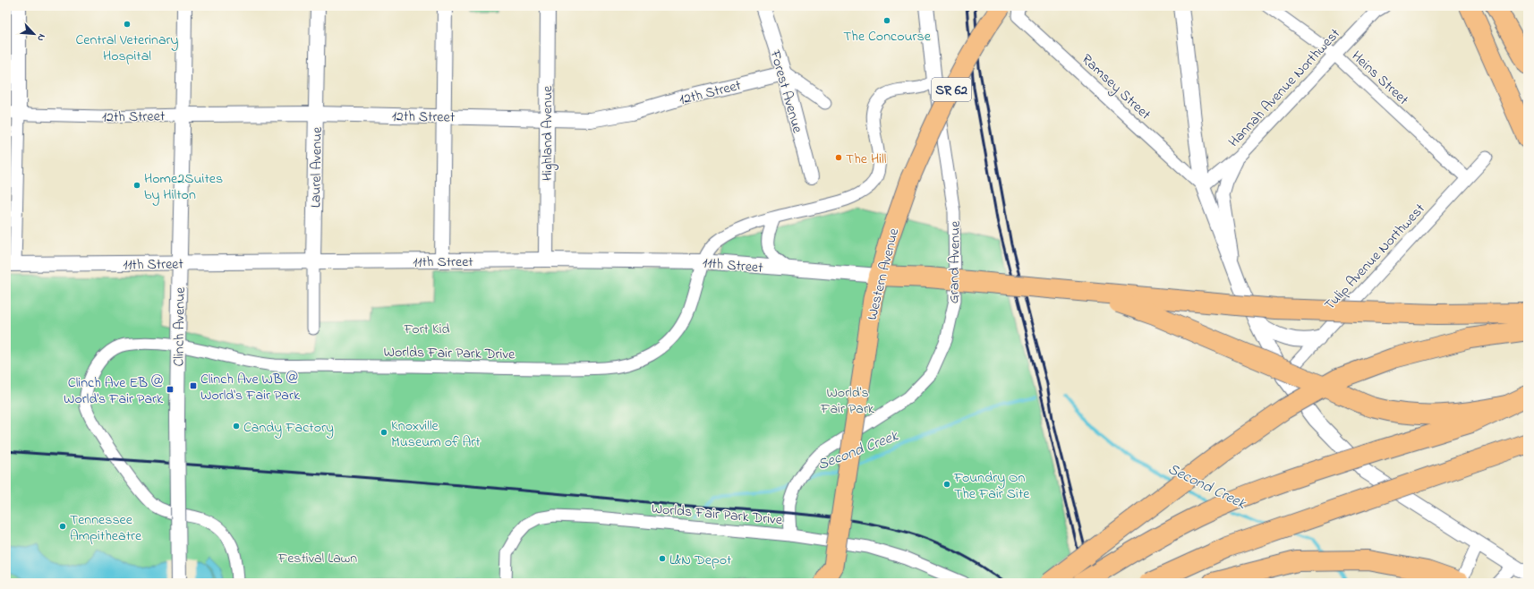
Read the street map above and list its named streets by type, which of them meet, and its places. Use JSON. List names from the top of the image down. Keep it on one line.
{"streets":{"main road":["SR 62","Western Avenue"],"street":["Heins Street","Ramsey Street","Hannah Avenue Northwest","12th Street","Forest Avenue","Highland Avenue","Laurel Avenue","Tulip Avenue Northwest","11th Street","Grand Avenue","Clinch Avenue","Worlds Fair Park Drive"]},"crossings":[["Heins Street","Hannah Avenue Northwest"],["Heins Street","Tulip Avenue Northwest"],["Ramsey Street","Hannah Avenue Northwest"],["12th Street","Forest Avenue"],["12th Street","Highland Avenue"],["12th Street","Laurel Avenue"],["12th Street","Clinch Avenue"],["Highland Avenue","11th Street"],["Laurel Avenue","11th Street"],["11th Street","Western Avenue"],["11th Street","Clinch Avenue"],["11th Street","Worlds Fair Park Drive"],["Grand Avenue","Worlds Fair Park Drive"],["Clinch Avenue","Worlds Fair Park Drive"]],"water":["Second Creek"],"parks":["Fort Kid","World's Fair Park","Festival Lawn"],"places":{"other":["The Concourse","Central Veterinary Hospital","The Hill","Home2Suites by Hilton","Candy Factory","Knoxville Museum of Art","Foundry On The Fair Site","Tennessee Ampitheatre","L&N Depot"],"transit":["Clinch Ave WB @ World's Fair Park","Clinch Ave EB @ World's Fair Park"]},"north":"bottom right"}
